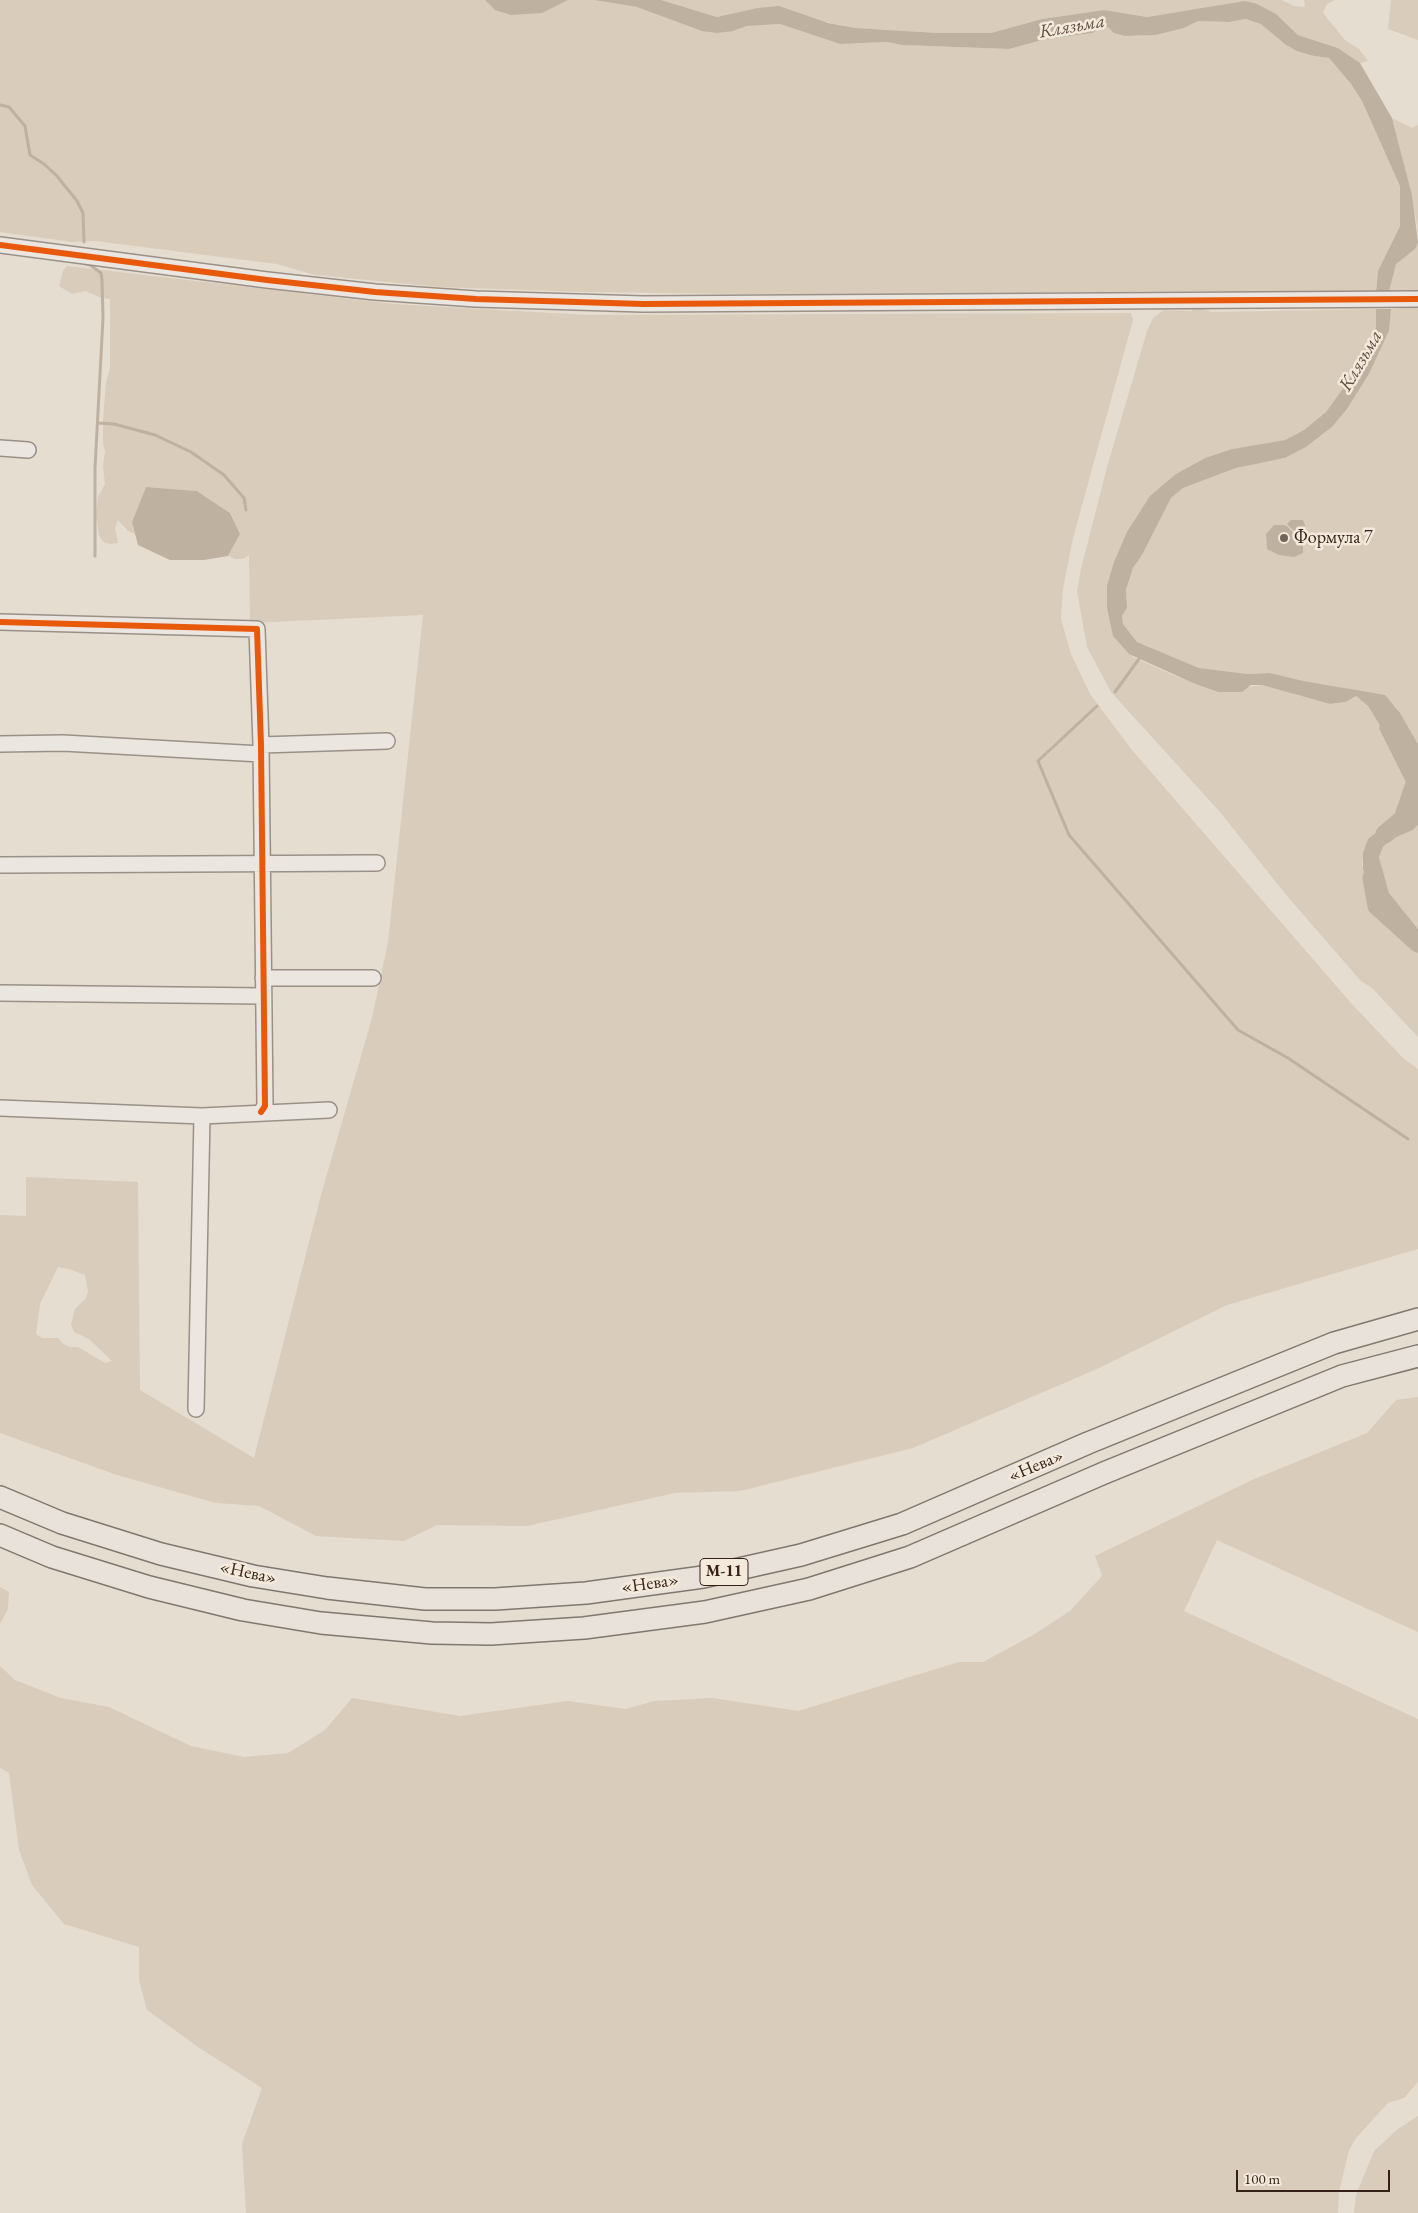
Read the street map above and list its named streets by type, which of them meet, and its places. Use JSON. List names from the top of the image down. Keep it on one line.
{"streets":{"highway":["«Нева»","М-11"]},"water":["Клязьма"],"places":["Формула 7"],"scale_bar":"100 m"}
